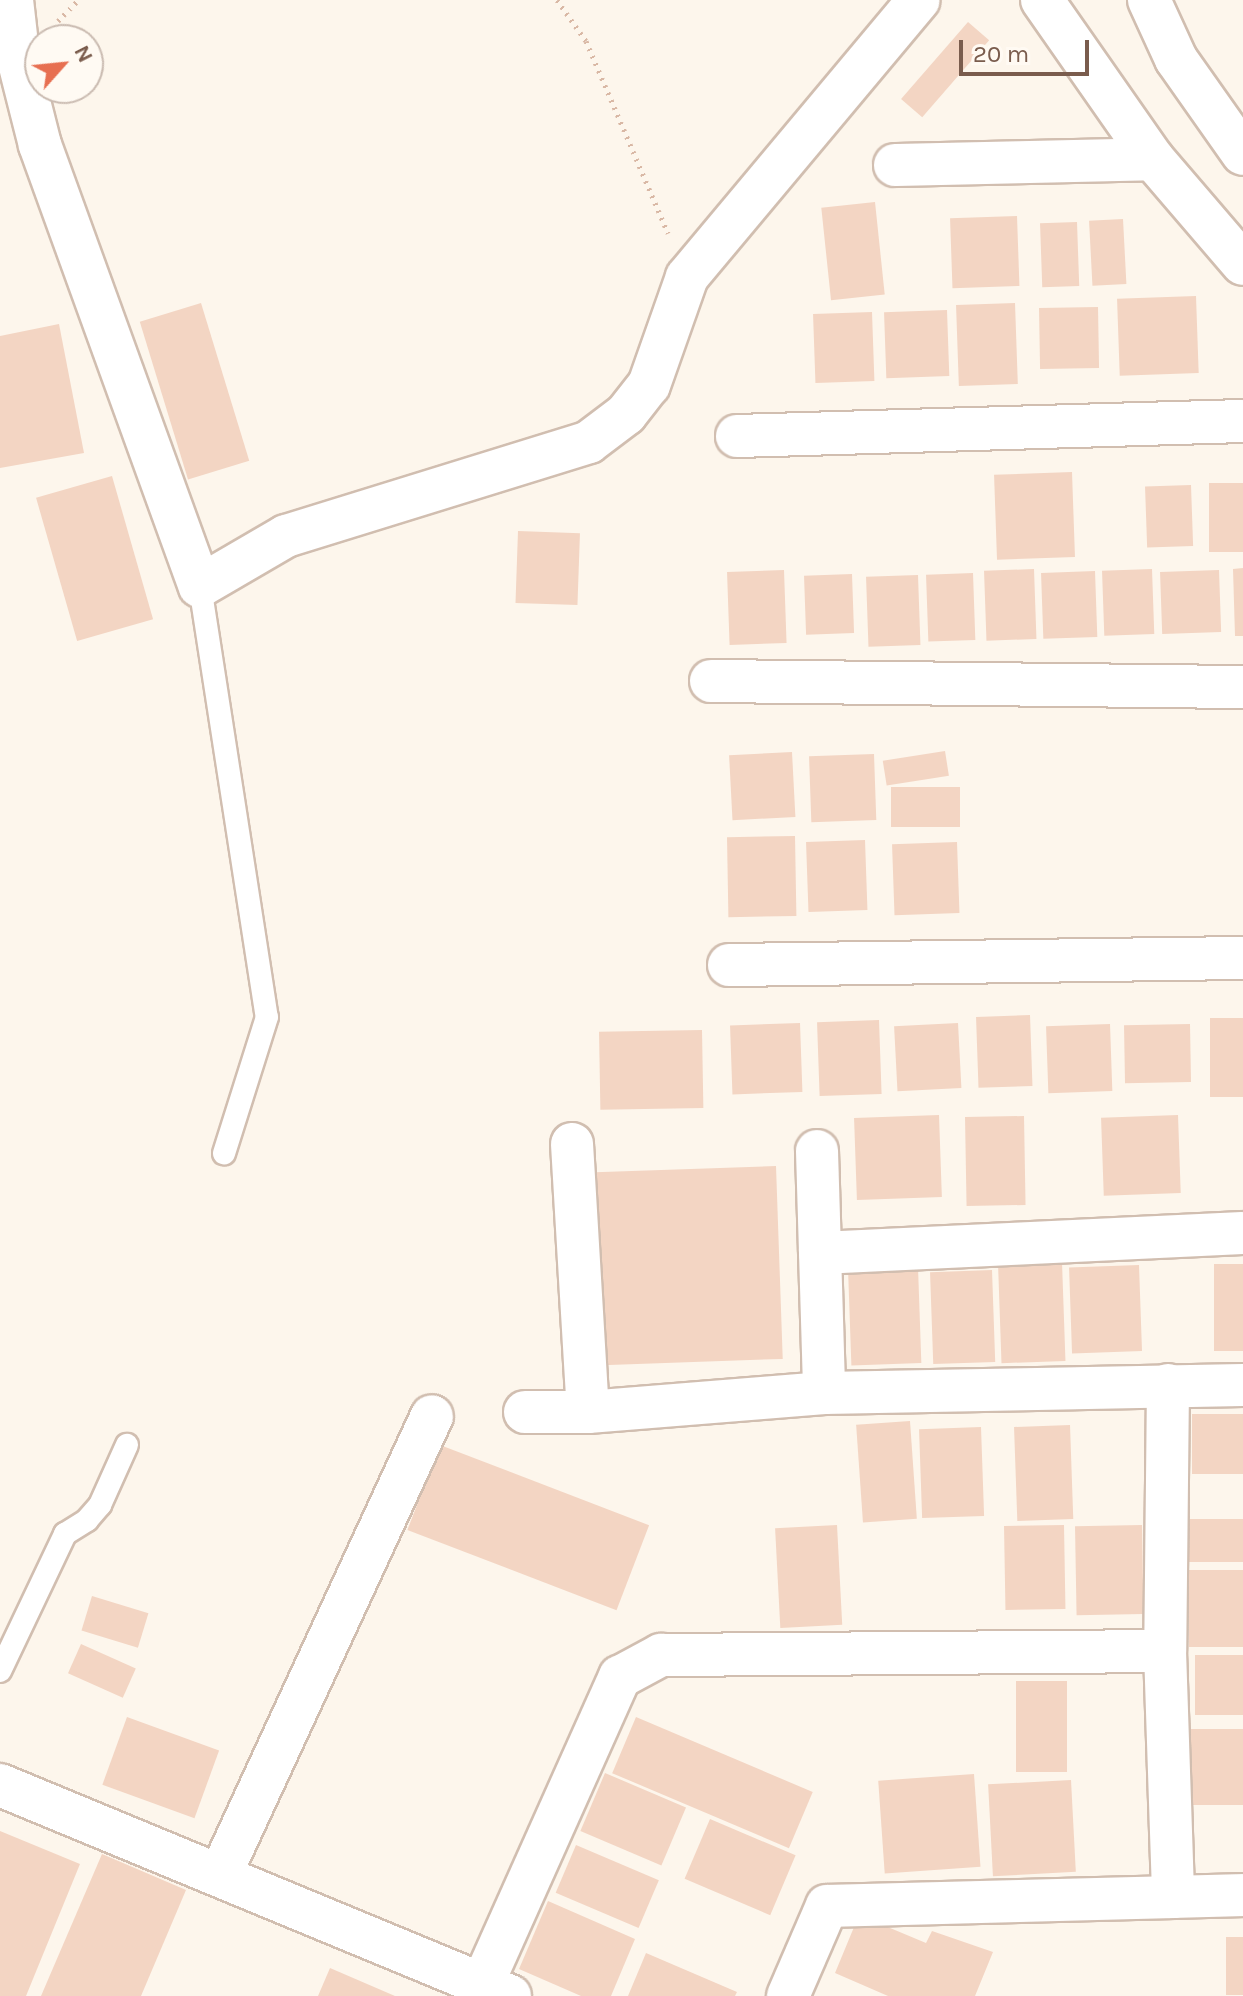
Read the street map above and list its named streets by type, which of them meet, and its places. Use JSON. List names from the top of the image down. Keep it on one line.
{"scale_bar":"20 m","north":"top right"}
